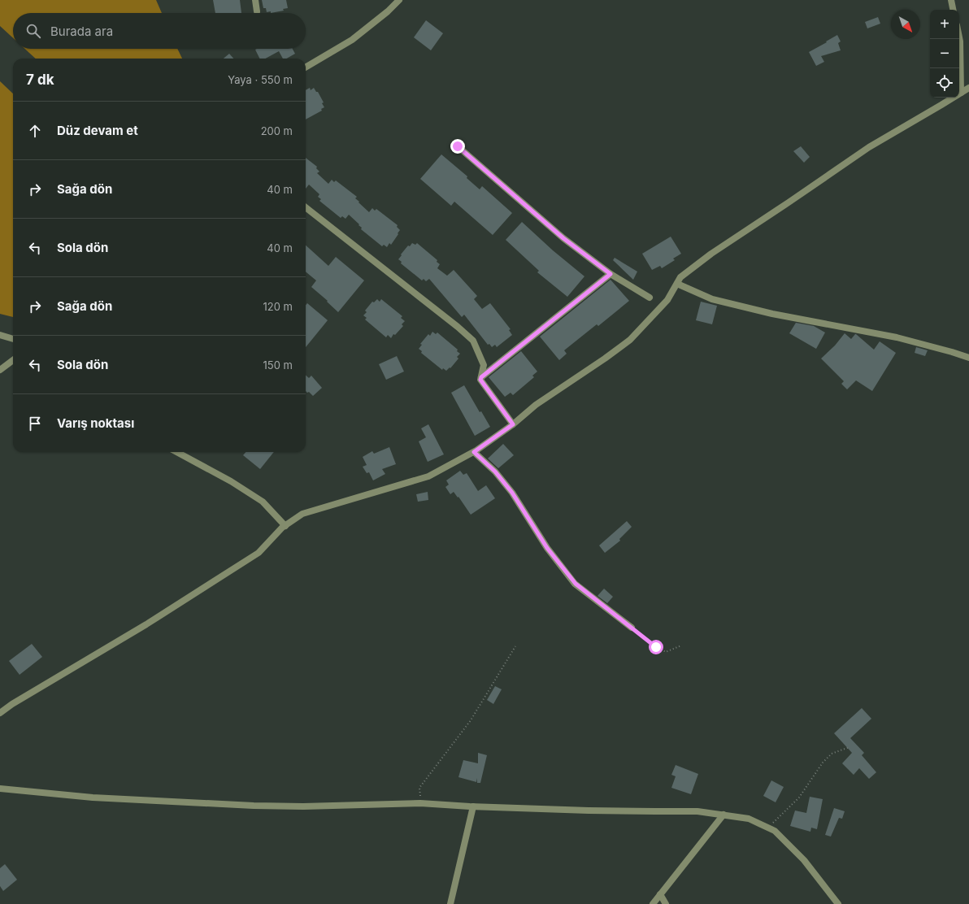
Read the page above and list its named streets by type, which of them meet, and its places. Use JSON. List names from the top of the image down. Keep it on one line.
{"north":"bottom right","page":{"map_buttons":["+","−"],"search":"Burada ara","heading":["7 dk","Yaya · 550 m"],"list":[["Düz devam et","200 m"],["Sağa dön","40 m"],["Sola dön","40 m"],["Sağa dön","120 m"],["Sola dön","150 m"],"Varış noktası"]}}
